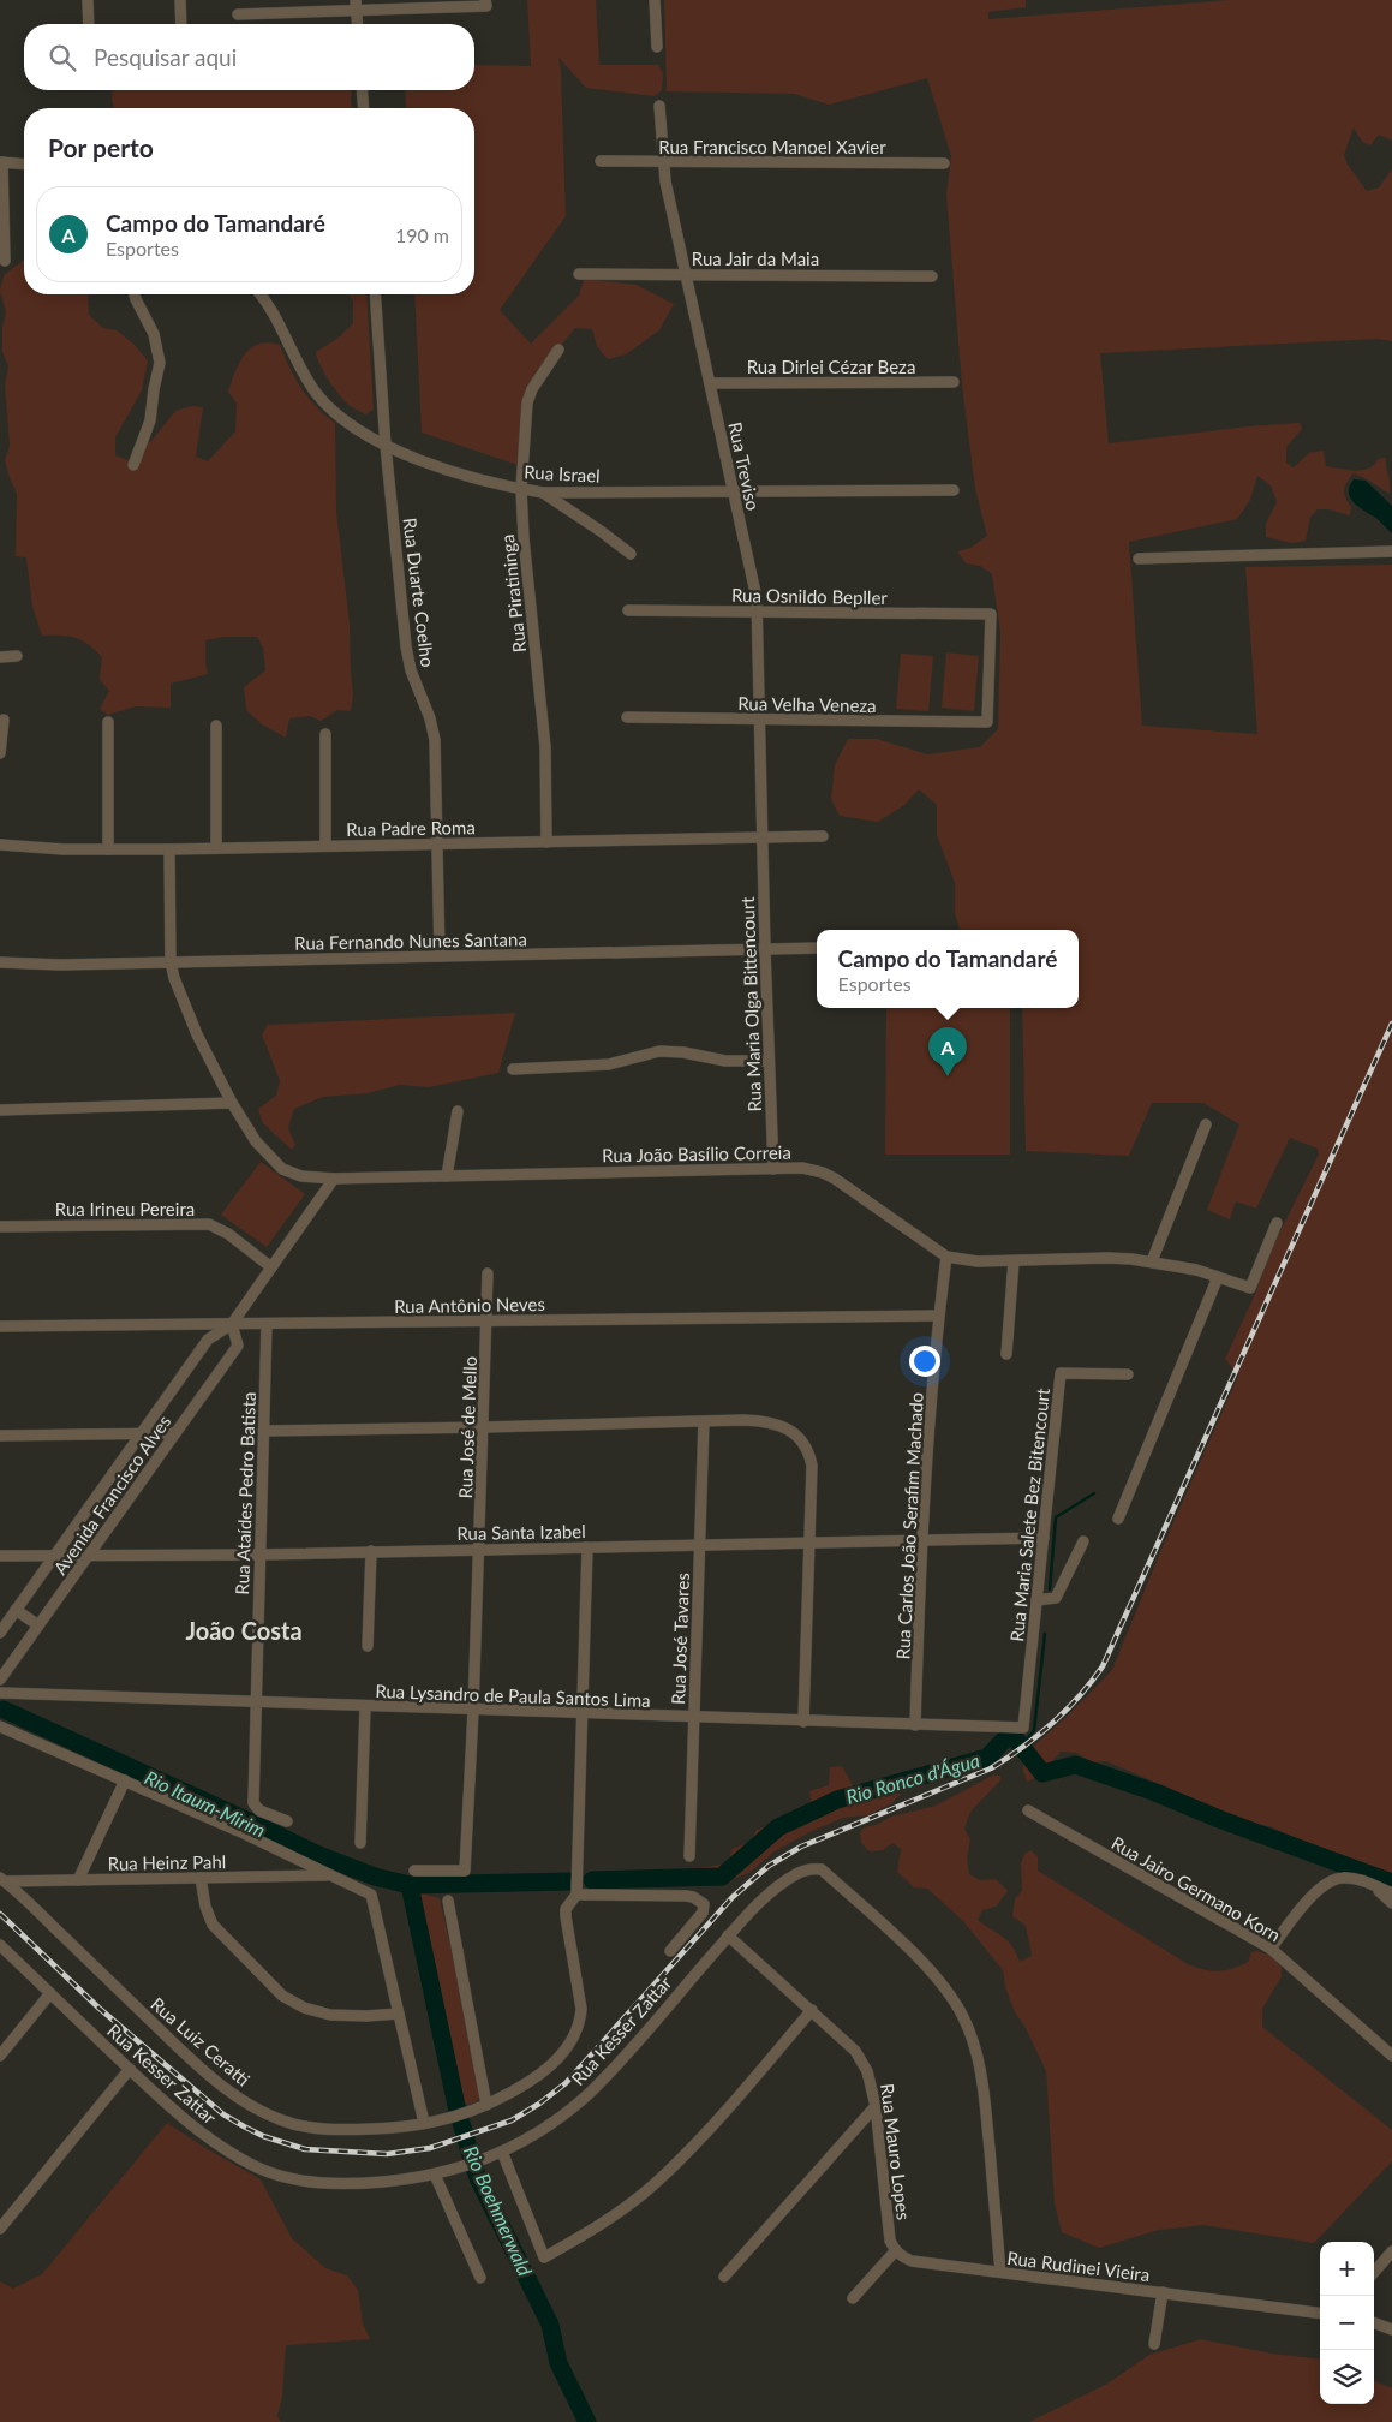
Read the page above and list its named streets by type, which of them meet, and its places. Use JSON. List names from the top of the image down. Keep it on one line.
{"streets":{"street":["Rua Francisco Manoel Xavier","Rua Jair da Maia","Rua Dirlei Cézar Beza","Rua Treviso","Rua Israel","Rua Duarte Coelho","Rua Piratininga","Rua Osnildo Bepller","Rua Velha Veneza","Rua Padre Roma","Rua Fernando Nunes Santana","Rua Maria Olga Bittencourt","Rua João Basílio Correia","Rua Irineu Pereira","Rua Antônio Neves","Rua José de Mello","Rua Ataídes Pedro Batista","Avenida Francisco Alves","Rua Maria Salete Bez Bitencourt","Rua Carlos João Serafim Machado","Rua Santa Izabel","Rua José Tavares","Rua Lysandro de Paula Santos Lima","Rua Heinz Pahl","Rua Jairo Germano Korn","Rua Kesser Zattar","Rua Luiz Ceratti","Rua Mauro Lopes","Rua Rudinei Vieira"]},"crossings":[["Rua Francisco Manoel Xavier","Rua Treviso"],["Rua Jair da Maia","Rua Treviso"],["Rua Dirlei Cézar Beza","Rua Treviso"],["Rua Treviso","Rua Israel"],["Rua Treviso","Rua Osnildo Bepller"],["Rua Treviso","Rua Velha Veneza"],["Rua Treviso","Rua Padre Roma"],["Rua Treviso","Rua Maria Olga Bittencourt"],["Rua Israel","Rua Duarte Coelho"],["Rua Israel","Rua Piratininga"],["Rua Duarte Coelho","Rua Padre Roma"],["Rua Duarte Coelho","Rua Fernando Nunes Santana"],["Rua Piratininga","Rua Padre Roma"],["Rua Osnildo Bepller","Rua Velha Veneza"],["Rua Padre Roma","Rua Maria Olga Bittencourt"],["Rua Padre Roma","Rua João Basílio Correia"],["Rua Fernando Nunes Santana","Rua Maria Olga Bittencourt"],["Rua Fernando Nunes Santana","Rua João Basílio Correia"],["Rua Maria Olga Bittencourt","Rua João Basílio Correia"],["Rua João Basílio Correia","Avenida Francisco Alves"],["Rua João Basílio Correia","Rua Carlos João Serafim Machado"],["Rua Irineu Pereira","Avenida Francisco Alves"],["Rua Antônio Neves","Rua José de Mello"],["Rua Antônio Neves","Rua Ataídes Pedro Batista"],["Rua Antônio Neves","Avenida Francisco Alves"],["Rua Antônio Neves","Rua Carlos João Serafim Machado"],["Rua José de Mello","Rua Santa Izabel"],["Rua José de Mello","Rua Lysandro de Paula Santos Lima"],["Rua Ataídes Pedro Batista","Rua Santa Izabel"],["Rua Ataídes Pedro Batista","Rua Lysandro de Paula Santos Lima"],["Avenida Francisco Alves","Rua Santa Izabel"],["Rua Maria Salete Bez Bitencourt","Rua Santa Izabel"],["Rua Maria Salete Bez Bitencourt","Rua Lysandro de Paula Santos Lima"],["Rua Carlos João Serafim Machado","Rua Santa Izabel"],["Rua Carlos João Serafim Machado","Rua Lysandro de Paula Santos Lima"],["Rua Santa Izabel","Rua José Tavares"],["Rua José Tavares","Rua Lysandro de Paula Santos Lima"],["Rua Heinz Pahl","Rua Luiz Ceratti"],["Rua Kesser Zattar","Rua Mauro Lopes"],["Rua Kesser Zattar","Rua Rudinei Vieira"],["Rua Mauro Lopes","Rua Rudinei Vieira"]],"districts":["João Costa"],"water":["Rio Ronco d'Água","Rio Itaum-Mirim","Rio Boehmerwald"],"page":{"search":"Pesquisar aqui","heading":"Por perto","list":[{"mark":"A","name":"Campo do Tamandaré","note":"Esportes","value":"190 m"}],"popup":["Campo do Tamandaré","Esportes"],"pins":"A","map_buttons":["+","−"]}}
